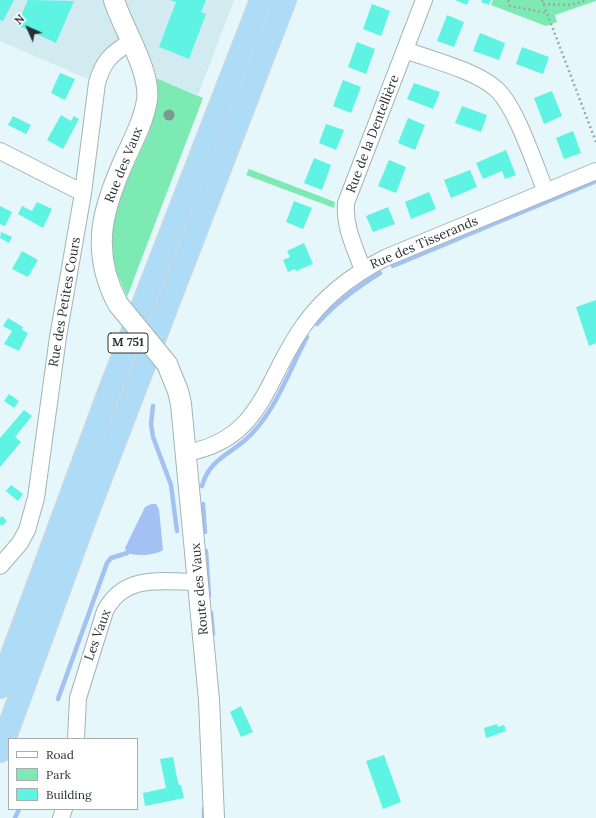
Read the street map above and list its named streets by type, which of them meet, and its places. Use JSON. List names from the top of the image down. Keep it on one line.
{"streets":{"highway":["M 751"],"street":["Rue de la Dentellière","Rue des Vaux","Rue des Tisserands","Rue des Petites Cours","Route des Vaux","Les Vaux"]},"crossings":[["Rue de la Dentellière","Rue des Tisserands"],["Rue des Vaux","Rue des Petites Cours"],["Rue des Vaux","Route des Vaux"],["Rue des Tisserands","Route des Vaux"],["Route des Vaux","Les Vaux"]],"legend":["Road","Park","Building"],"north":"top left"}
